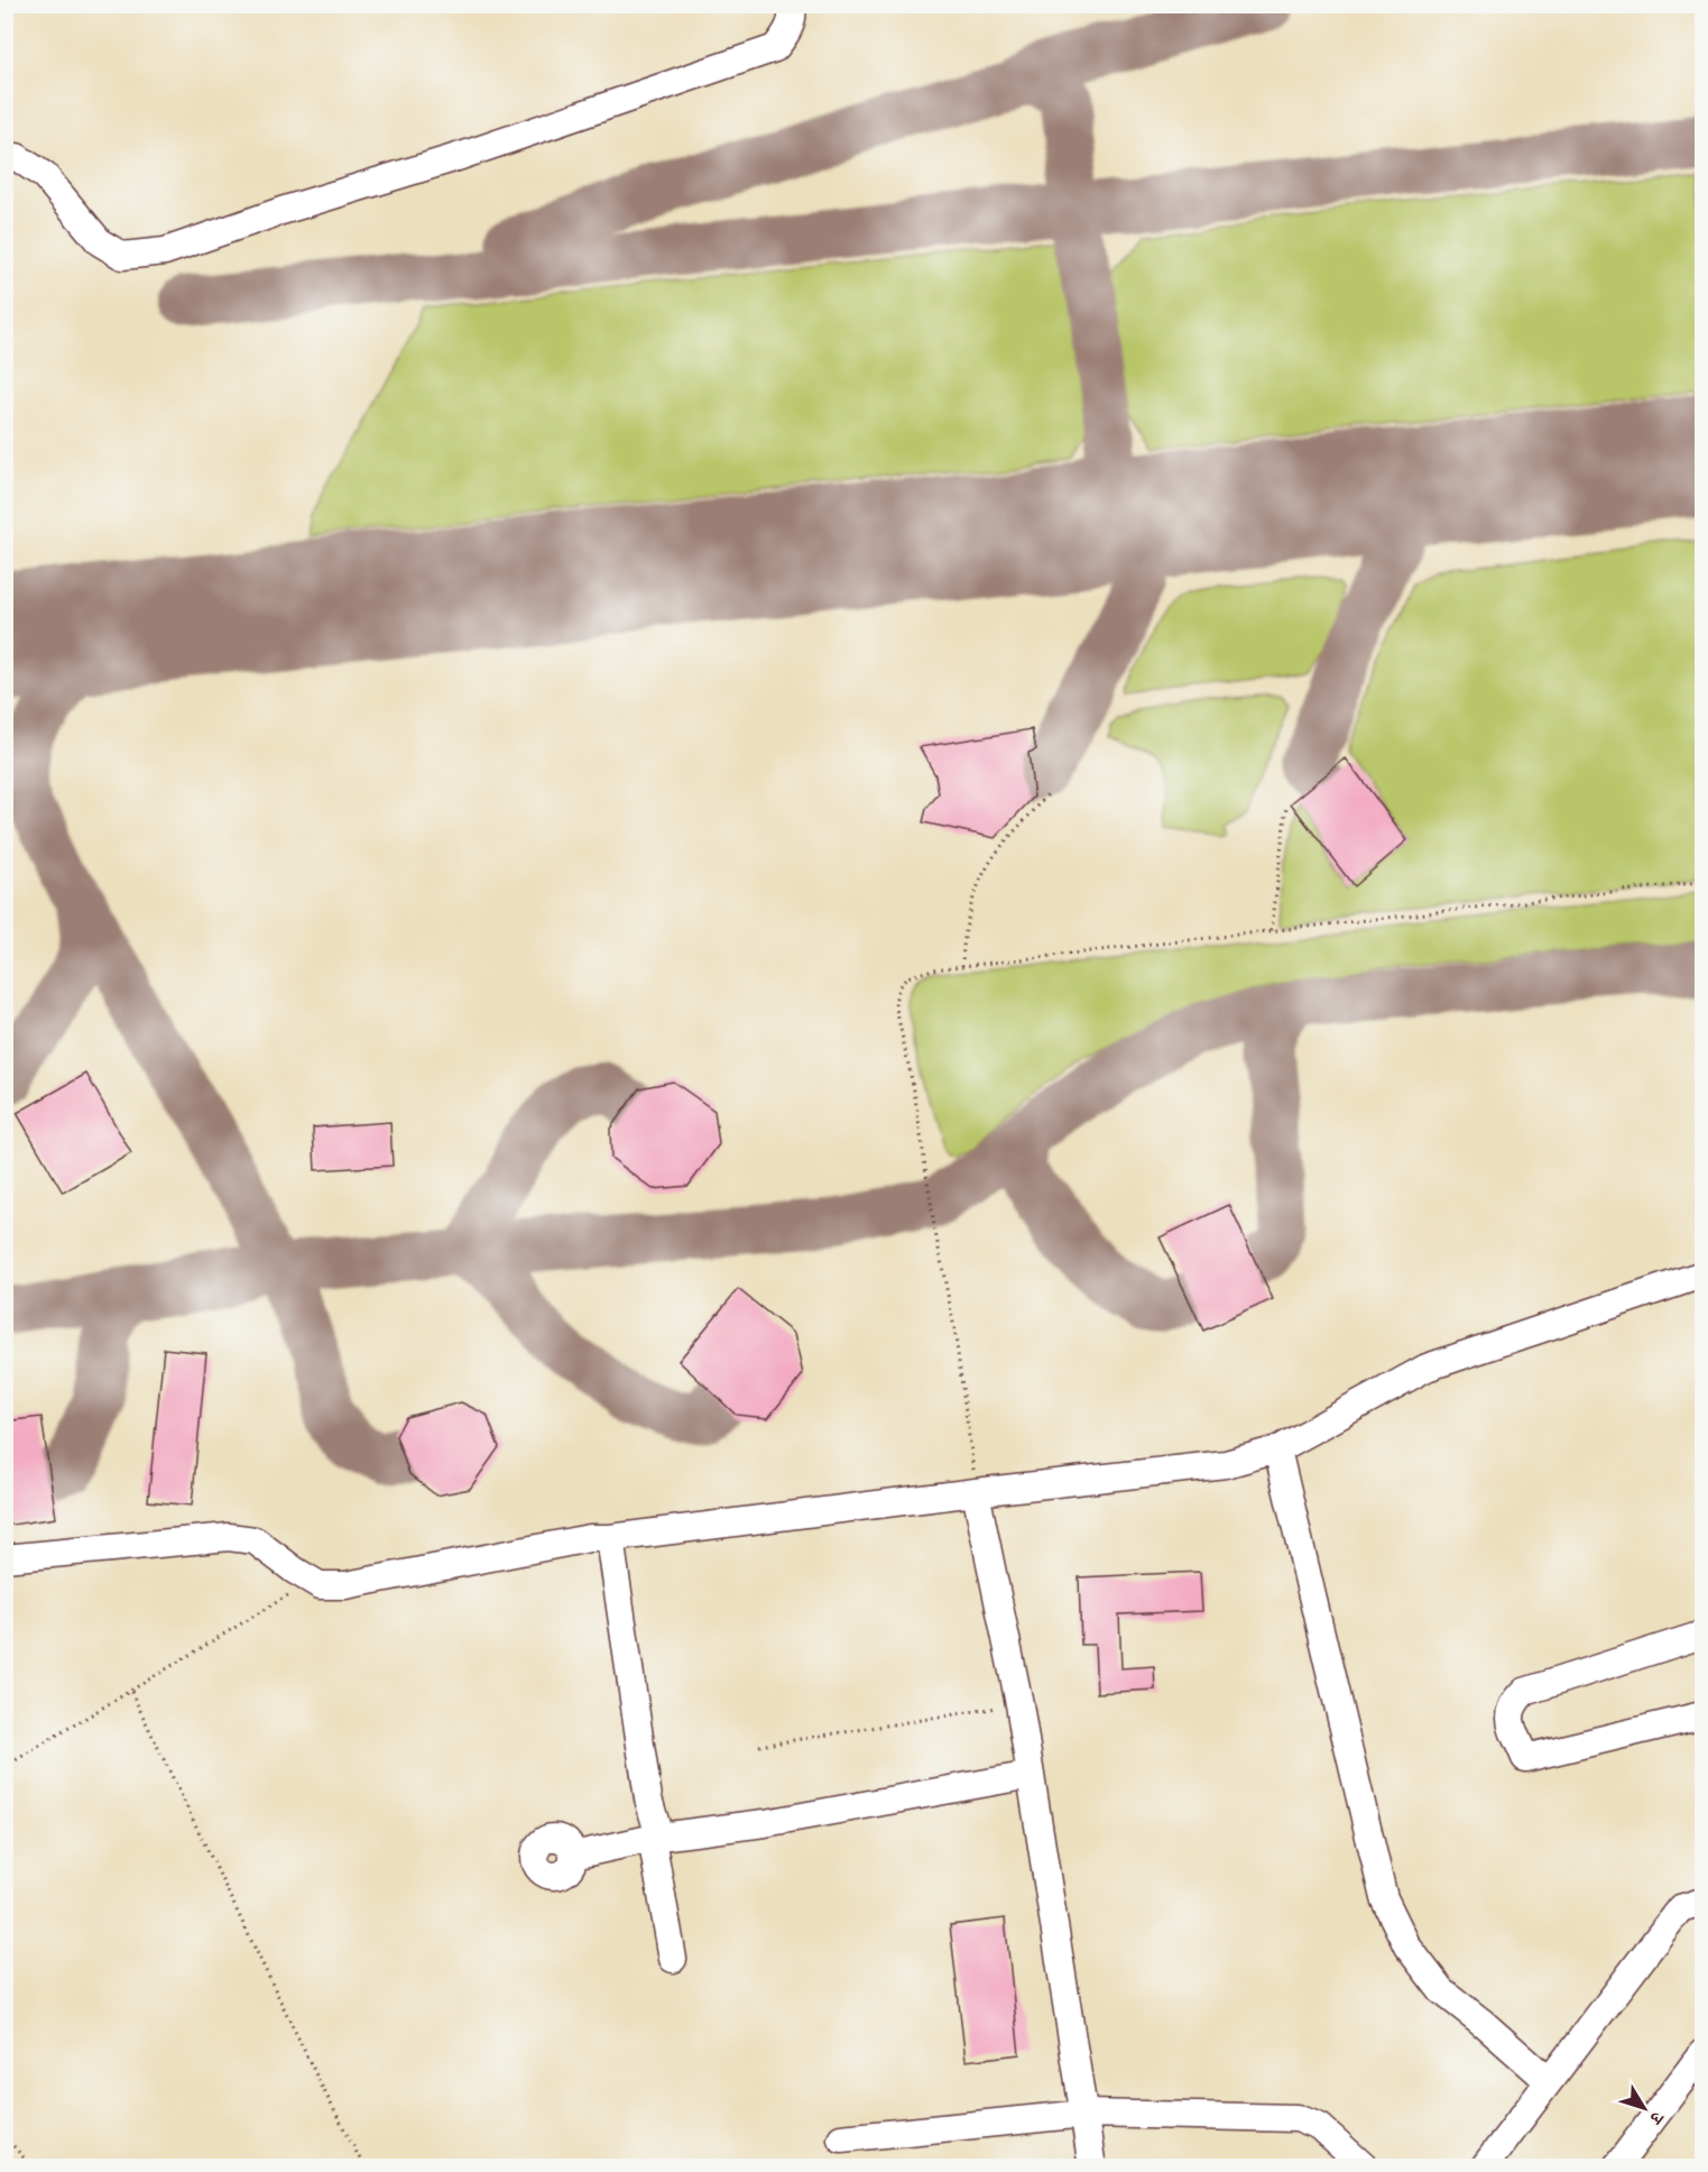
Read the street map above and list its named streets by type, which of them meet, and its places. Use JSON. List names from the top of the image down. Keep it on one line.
{"north":"bottom right"}
